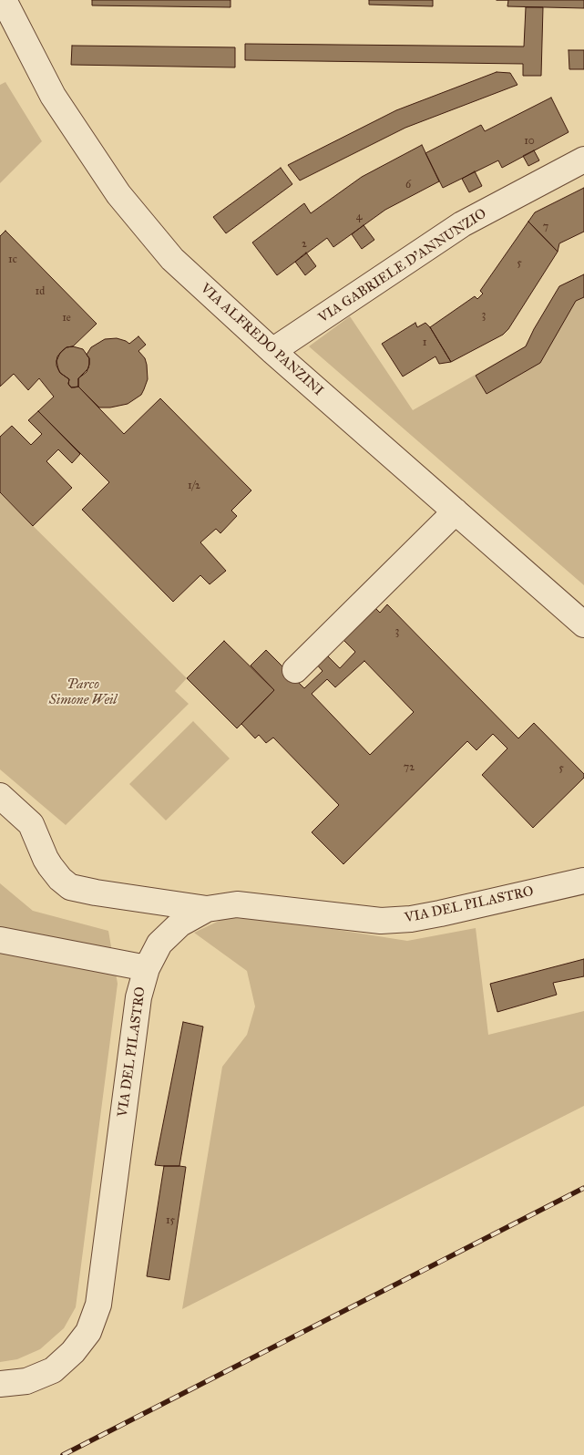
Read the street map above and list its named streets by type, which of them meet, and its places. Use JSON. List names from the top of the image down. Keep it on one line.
{"streets":{"street":["VIA GABRIELE D'ANNUNZIO","VIA ALFREDO PANZINI","VIA DEL PILASTRO"]},"crossings":[["VIA GABRIELE D'ANNUNZIO","VIA ALFREDO PANZINI"]],"parks":["Parco Simone Weil"],"house_numbers":["10","6","4","7","2","1c","5","1d","3","1e","1","1/2","3","72","5","15"]}
